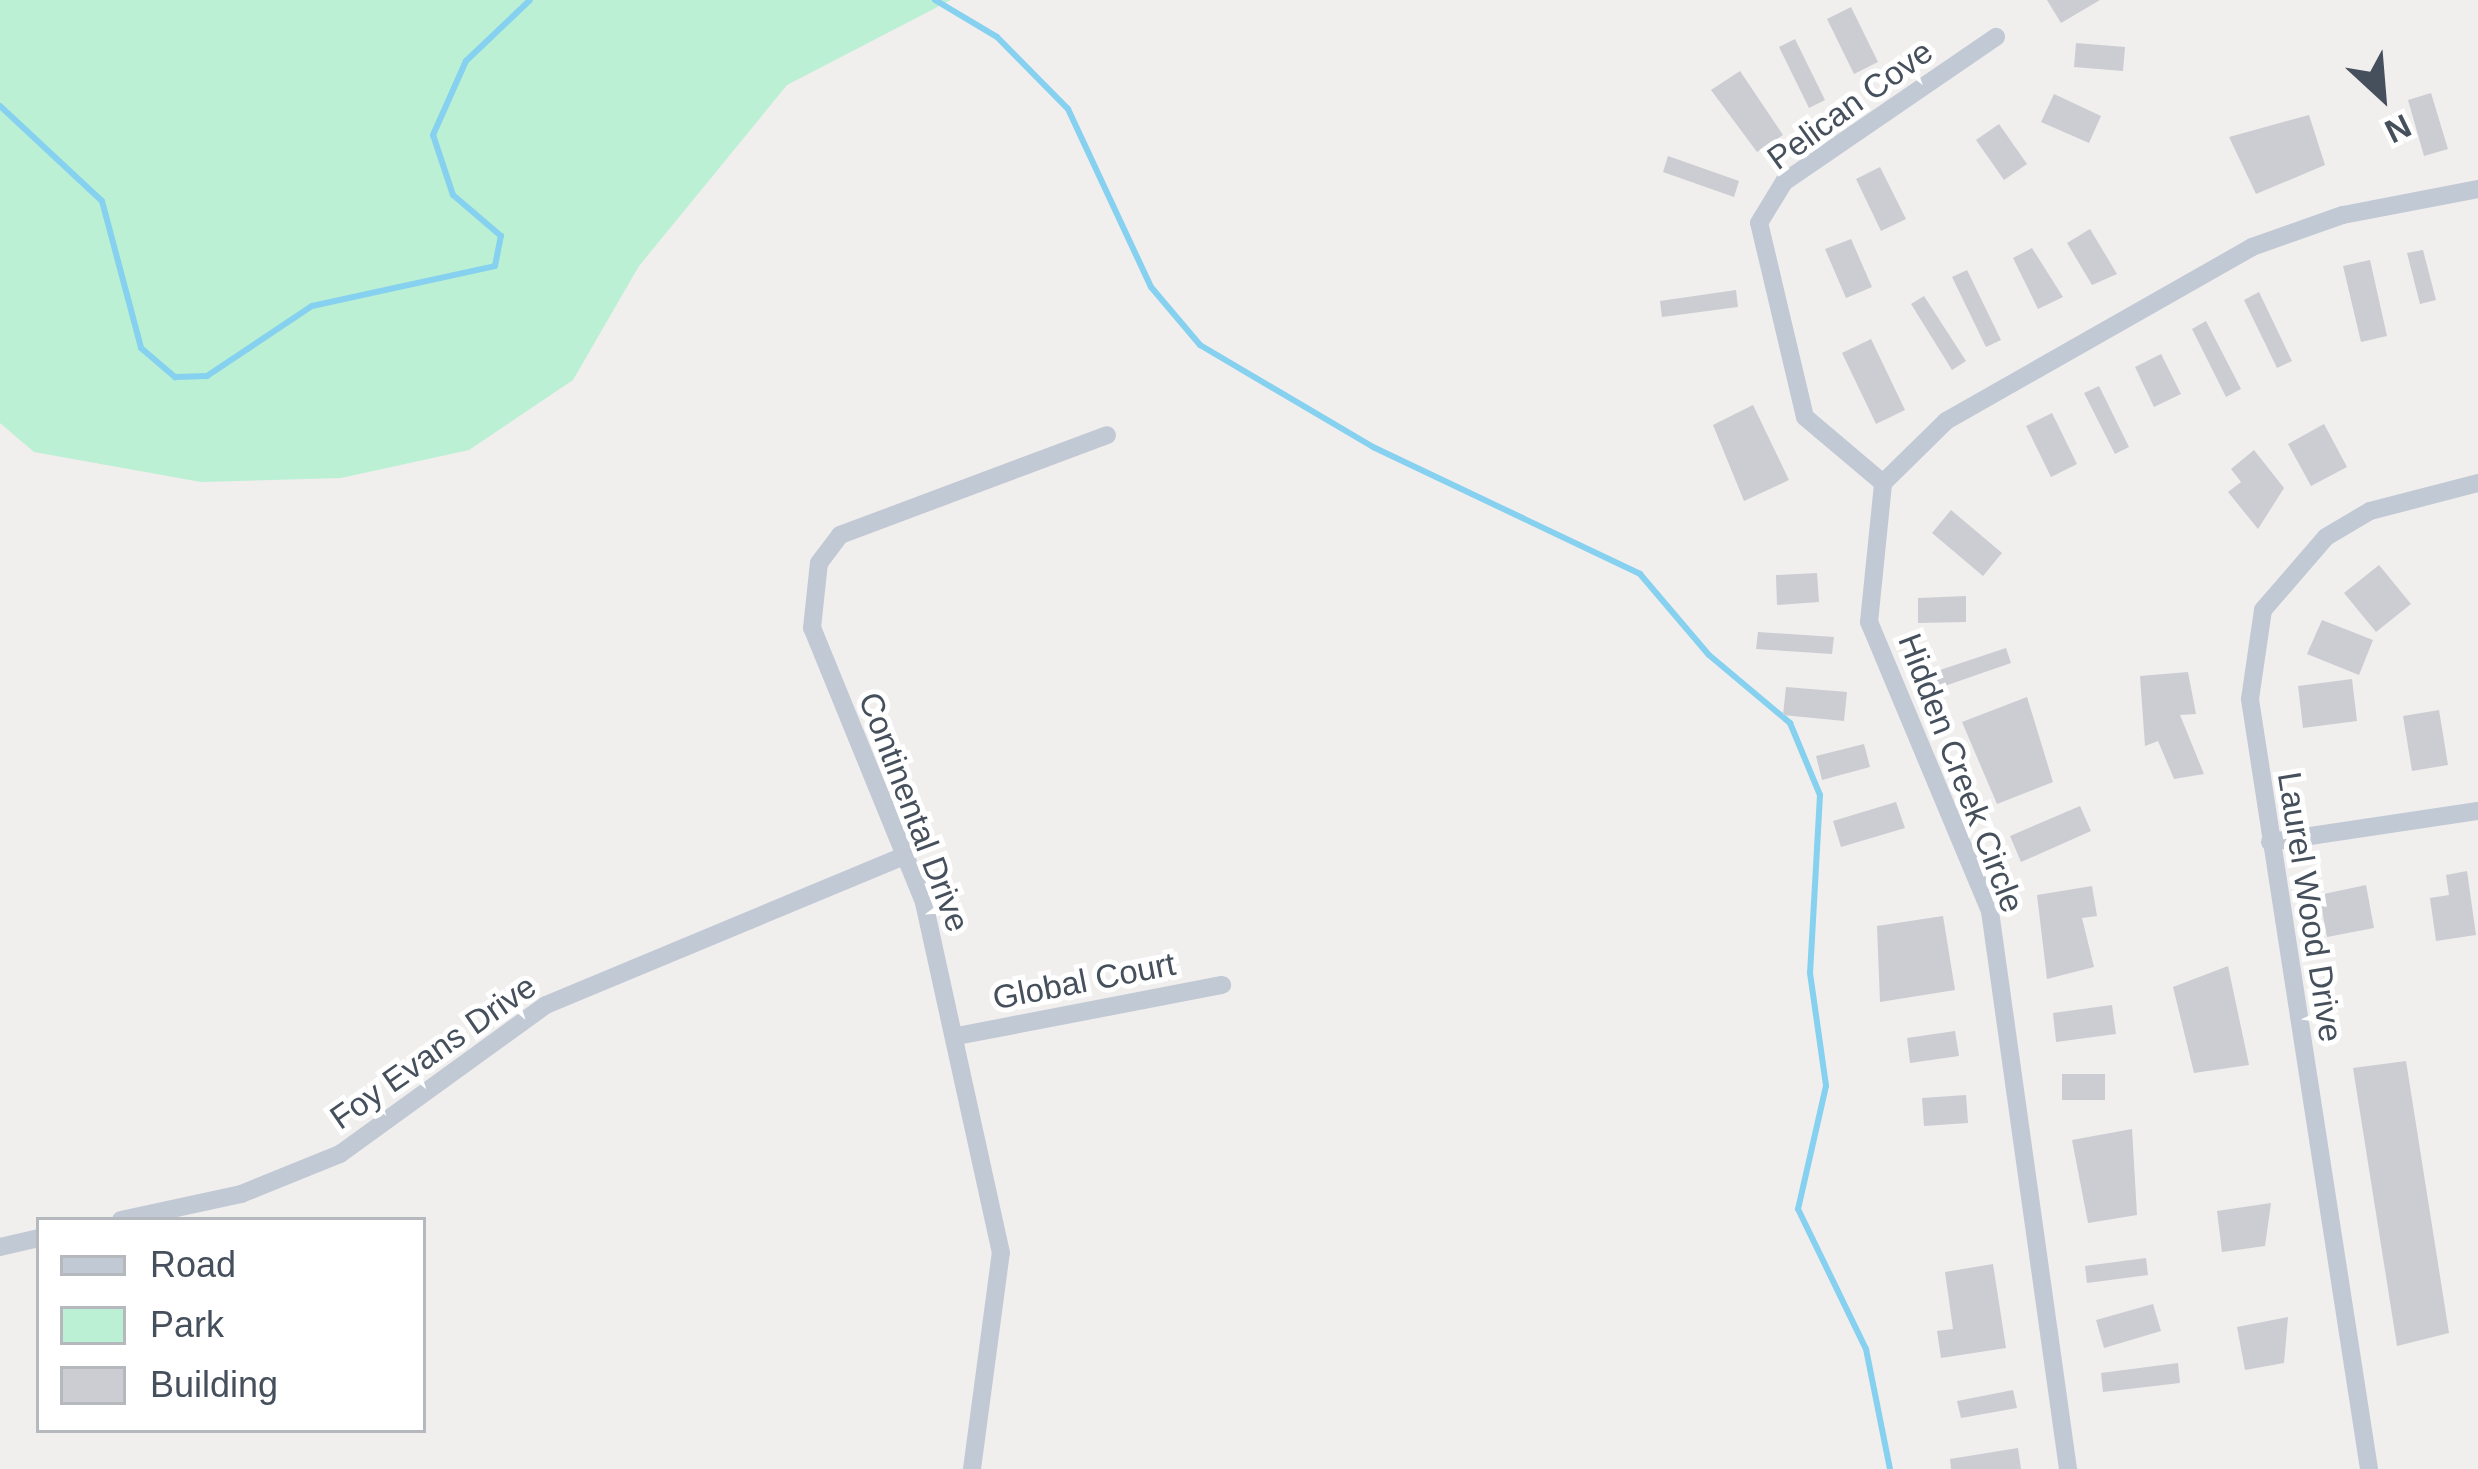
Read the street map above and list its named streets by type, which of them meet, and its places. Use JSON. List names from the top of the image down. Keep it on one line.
{"streets":{"street":["Pelican Cove","Hidden Creek Circle","Continental Drive","Laurel Wood Drive","Global Court","Foy Evans Drive"]},"crossings":[["Pelican Cove","Hidden Creek Circle"],["Continental Drive","Global Court"],["Continental Drive","Foy Evans Drive"]],"legend":["Road","Park","Building"],"north":"bottom right"}
